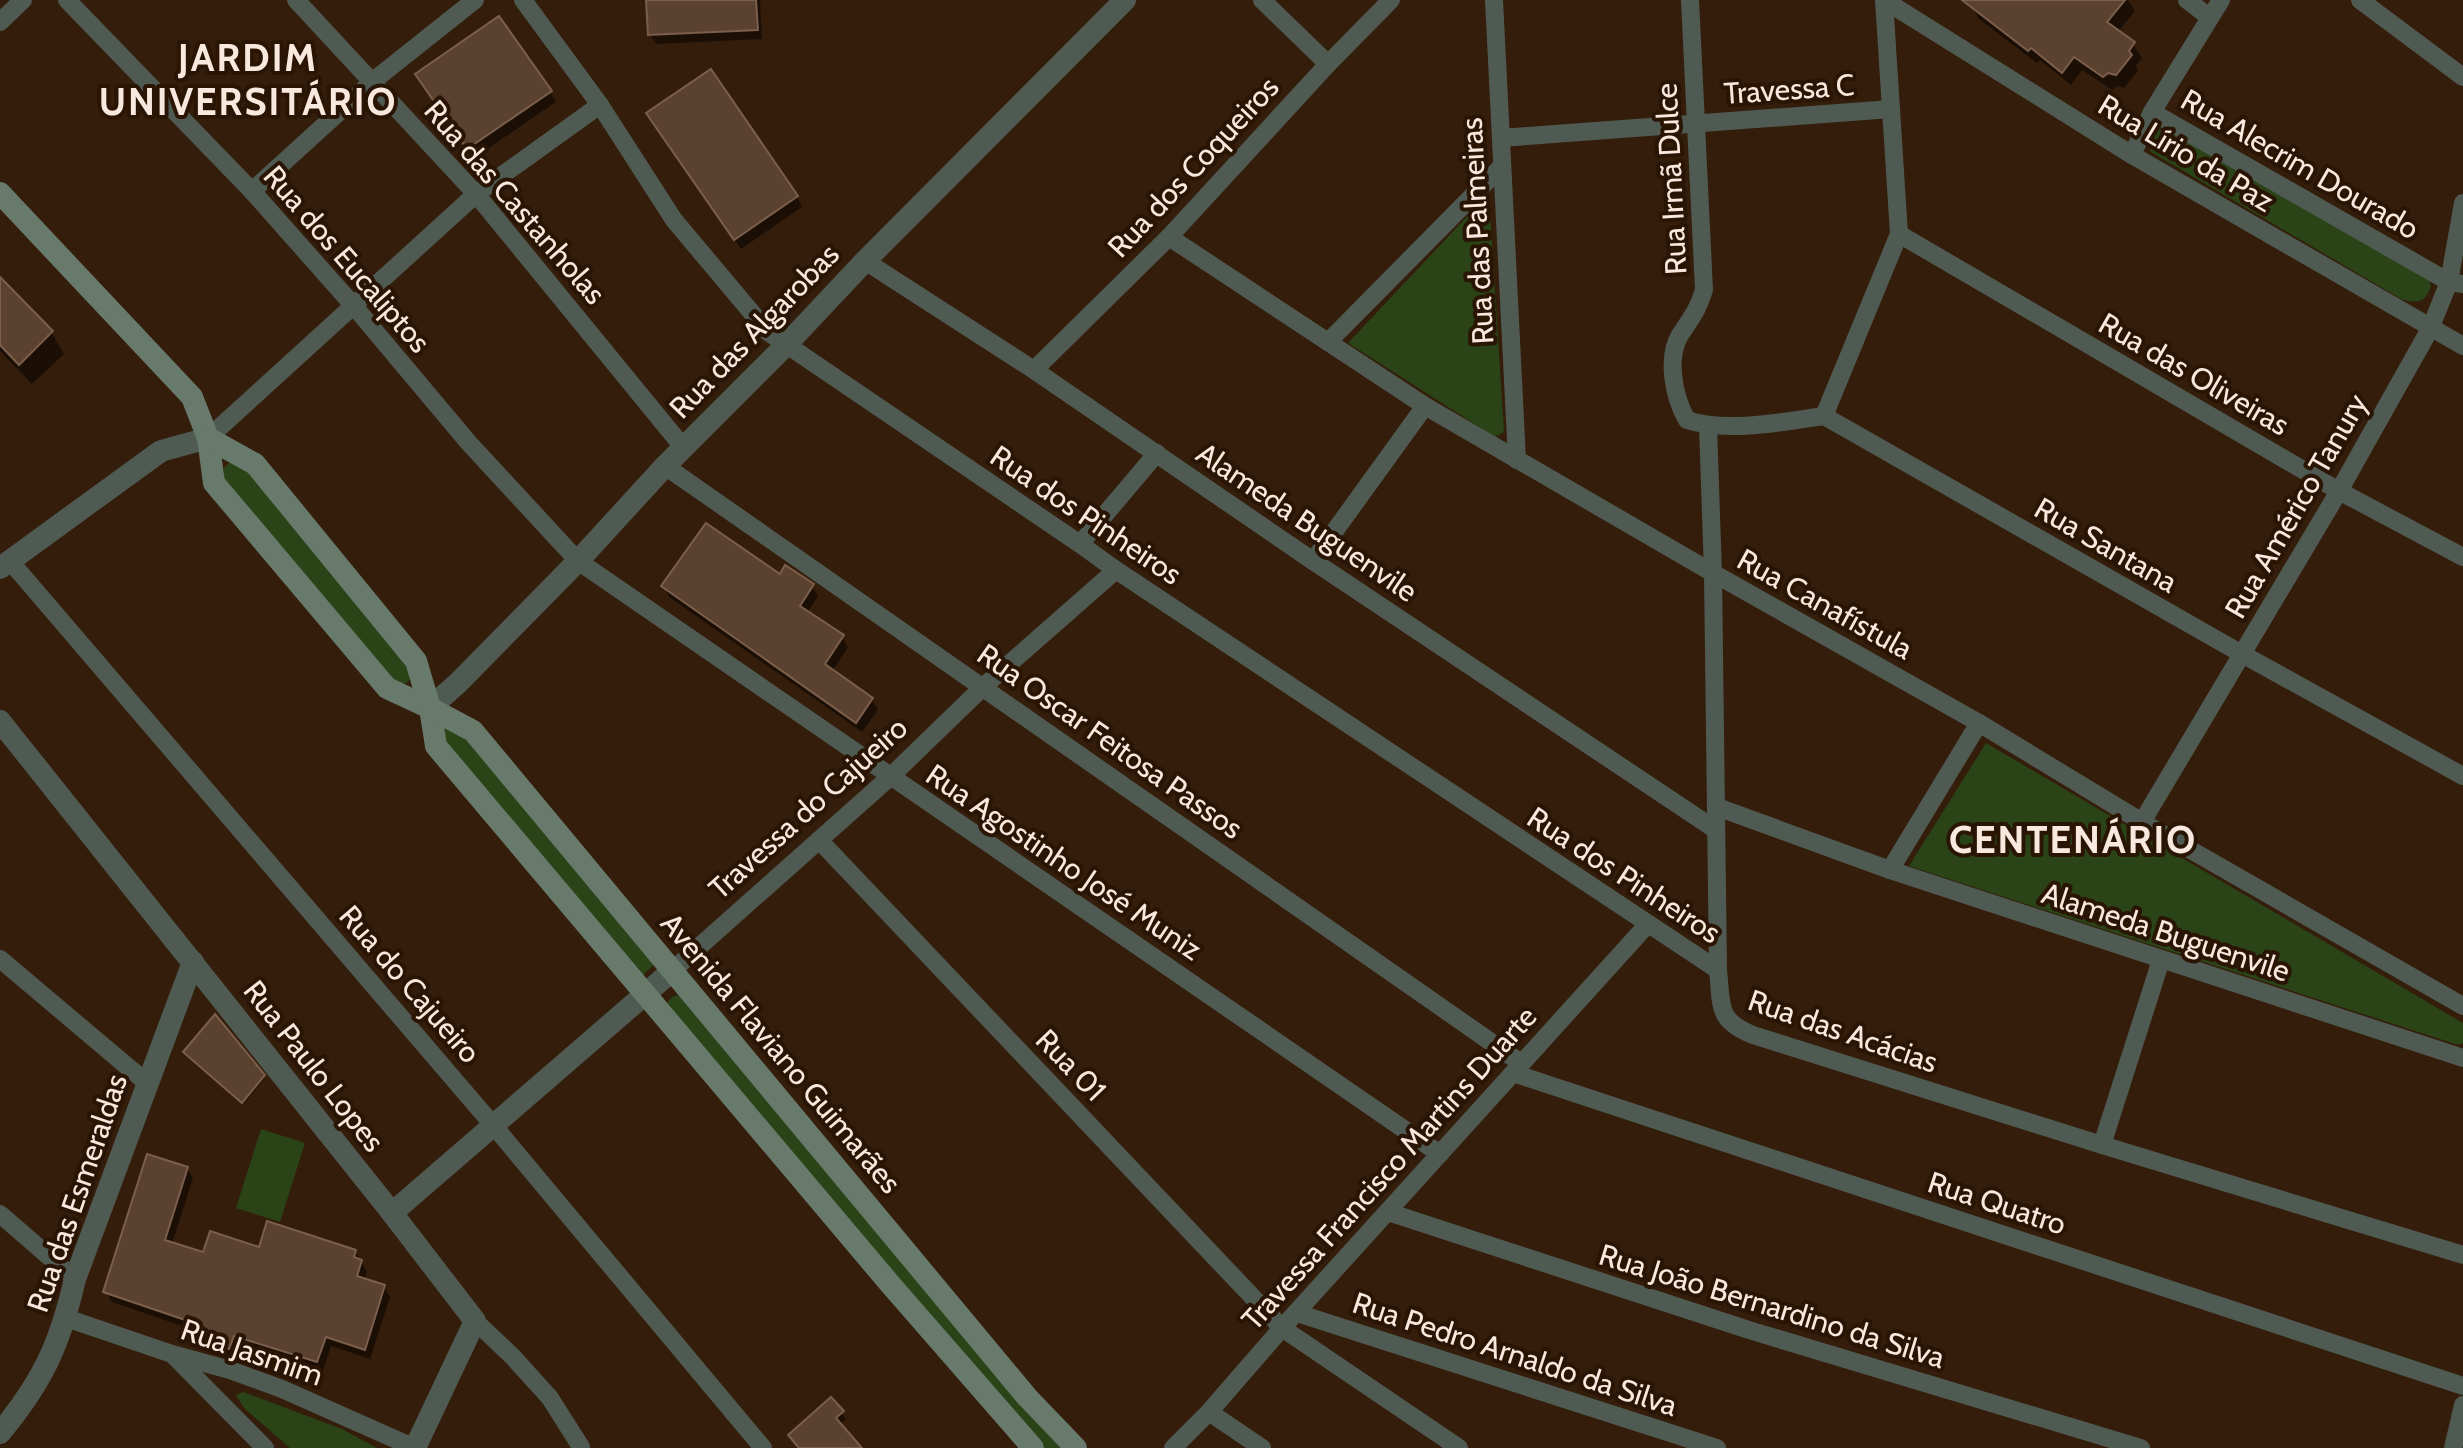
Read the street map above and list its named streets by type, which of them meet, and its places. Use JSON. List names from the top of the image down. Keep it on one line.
{"streets":{"main road":["Avenida Flaviano Guimarães"],"street":["Travessa C","Rua Lírio da Paz","Rua Alecrim Dourado","Rua dos Coqueiros","Rua Irmã Dulce","Rua das Castanholas","Rua das Palmeiras","Rua dos Eucaliptos","Rua das Algarobas","Rua das Oliveiras","Rua Américo Tanury","Rua dos Pinheiros","Alameda Buguenvile","Rua Santana","Rua Canafístula","Rua Oscar Feitosa Passos","Travessa do Cajueiro","Rua Agostinho José Muniz","Rua do Cajueiro","Rua das Acácias","Rua 01","Rua Paulo Lopes","Travessa Francisco Martins Duarte","Rua das Esmeraldas","Rua Quatro","Rua João Bernardino da Silva","Rua Jasmim","Rua Pedro Arnaldo da Silva"]},"crossings":[["Travessa C","Rua Irmã Dulce"],["Travessa C","Rua das Palmeiras"],["Rua Lírio da Paz","Rua Américo Tanury"],["Rua Alecrim Dourado","Rua Américo Tanury"],["Rua dos Coqueiros","Alameda Buguenvile"],["Rua dos Coqueiros","Rua Canafístula"],["Rua Irmã Dulce","Rua das Acácias"],["Rua das Castanholas","Rua das Algarobas"],["Rua das Palmeiras","Rua Canafístula"],["Rua dos Eucaliptos","Rua das Algarobas"],["Rua dos Eucaliptos","Rua Agostinho José Muniz"],["Rua das Algarobas","Rua dos Pinheiros"],["Rua das Algarobas","Alameda Buguenvile"],["Rua das Algarobas","Rua Oscar Feitosa Passos"],["Rua das Algarobas","Rua Agostinho José Muniz"],["Rua das Algarobas","Avenida Flaviano Guimarães"],["Rua das Oliveiras","Rua Américo Tanury"],["Rua Américo Tanury","Rua Santana"],["Rua Américo Tanury","Rua Canafístula"],["Rua dos Pinheiros","Travessa do Cajueiro"],["Rua dos Pinheiros","Rua das Acácias"],["Rua dos Pinheiros","Travessa Francisco Martins Duarte"],["Alameda Buguenvile","Rua das Acácias"],["Rua Canafístula","Rua das Acácias"],["Rua Oscar Feitosa Passos","Travessa do Cajueiro"],["Rua Oscar Feitosa Passos","Travessa Francisco Martins Duarte"],["Rua Oscar Feitosa Passos","Rua Quatro"],["Travessa do Cajueiro","Rua Agostinho José Muniz"],["Travessa do Cajueiro","Rua do Cajueiro"],["Travessa do Cajueiro","Avenida Flaviano Guimarães"],["Travessa do Cajueiro","Rua 01"],["Travessa do Cajueiro","Rua Paulo Lopes"],["Rua Agostinho José Muniz","Travessa Francisco Martins Duarte"],["Rua 01","Travessa Francisco Martins Duarte"],["Rua Paulo Lopes","Rua das Esmeraldas"],["Travessa Francisco Martins Duarte","Rua Quatro"],["Travessa Francisco Martins Duarte","Rua João Bernardino da Silva"],["Travessa Francisco Martins Duarte","Rua Pedro Arnaldo da Silva"],["Rua das Esmeraldas","Rua Jasmim"]],"districts":["JARDIM UNIVERSITÁRIO","CENTENÁRIO"]}
